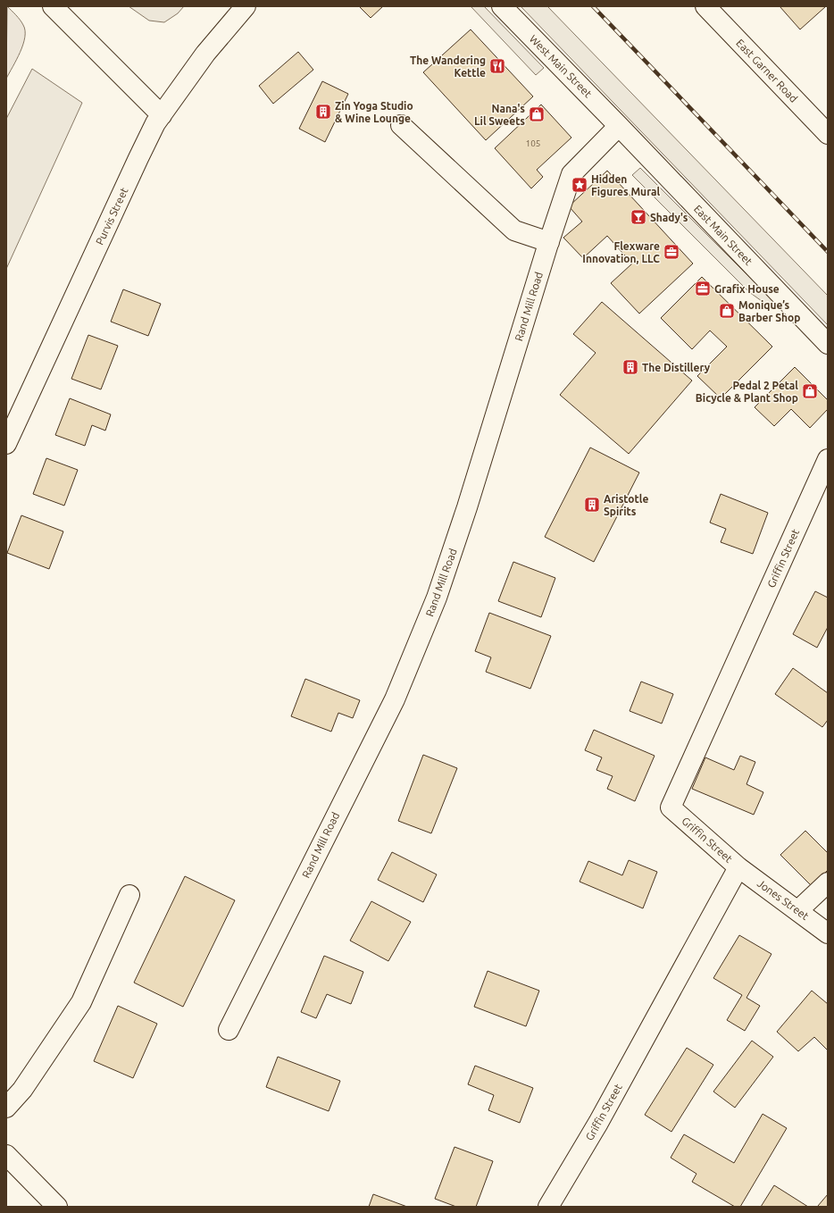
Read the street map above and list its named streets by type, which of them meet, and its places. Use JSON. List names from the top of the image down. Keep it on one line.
{"streets":{"street":["West Main Street","East Garner Road","Purvis Street","East Main Street","Rand Mill Road","Griffin Street","Jones Street"]},"crossings":[["West Main Street","East Main Street"],["West Main Street","Rand Mill Road"],["East Main Street","Rand Mill Road"],["Griffin Street","Jones Street"]],"places":{"restaurant":["The Wandering Kettle"],"building":["Zin Yoga Studio & Wine Lounge","The Distillery","Aristotle Spirits"],"shop":["Nana's Lil Sweets","Monique’s Barber Shop","Pedal 2 Petal Bicycle & Plant Shop"],"place":["Hidden Figures Mural"],"bar":["Shady's"],"office":["Flexware Innovation, LLC","Grafix House"]},"house_numbers":["105"]}
